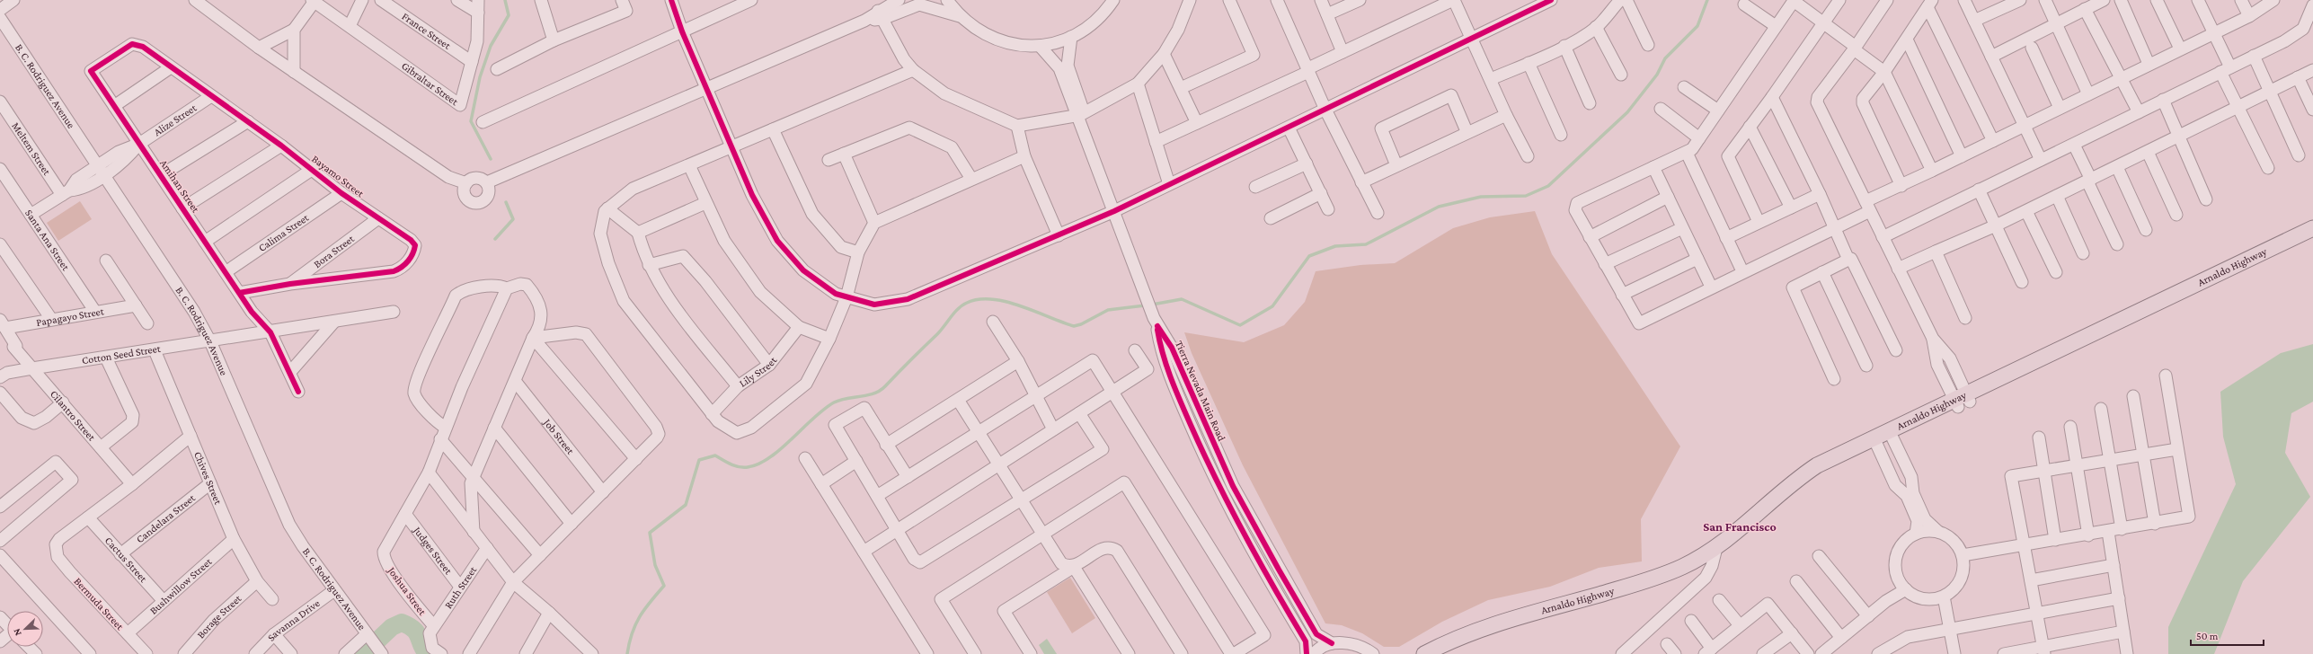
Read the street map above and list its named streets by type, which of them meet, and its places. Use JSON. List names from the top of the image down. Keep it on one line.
{"streets":{"main road":["Arnaldo Highway"],"street":["France Street","Gibraltar Street","B. C. Rodriguez Avenue","Alize Street","Meltem Street","Bayamo Street","Amihan Street","Calima Street","Santa Ana Street","Bora Street","Papagayo Street","Cotton Seed Street","Lily Street","Tierra Nevada Main Road","Cilantro Street","Job Street","Chives Street","Candelara Street","Judges Street","Cactus Street","Bushwillow Street","Ruth Street","Joshua Street","Bermuda Street","Borage Street","Savanna Drive"]},"crossings":[["France Street","Gibraltar Street"],["B. C. Rodriguez Avenue","Alize Street"],["B. C. Rodriguez Avenue","Cotton Seed Street"],["B. C. Rodriguez Avenue","Savanna Drive"],["Alize Street","Meltem Street"],["Alize Street","Bayamo Street"],["Alize Street","Amihan Street"],["Alize Street","Santa Ana Street"],["Bayamo Street","Amihan Street"],["Bayamo Street","Calima Street"],["Bayamo Street","Bora Street"],["Amihan Street","Calima Street"],["Amihan Street","Cotton Seed Street"],["Santa Ana Street","Papagayo Street"],["Papagayo Street","Cilantro Street"],["Cotton Seed Street","Cilantro Street"],["Cotton Seed Street","Chives Street"],["Chives Street","Candelara Street"],["Chives Street","Bushwillow Street"],["Chives Street","Borage Street"],["Candelara Street","Cactus Street"],["Judges Street","Ruth Street"],["Judges Street","Joshua Street"],["Cactus Street","Bushwillow Street"],["Cactus Street","Bermuda Street"],["Bushwillow Street","Bermuda Street"],["Ruth Street","Joshua Street"]],"districts":["San Francisco"],"scale_bar":"50 m","north":"bottom left"}
